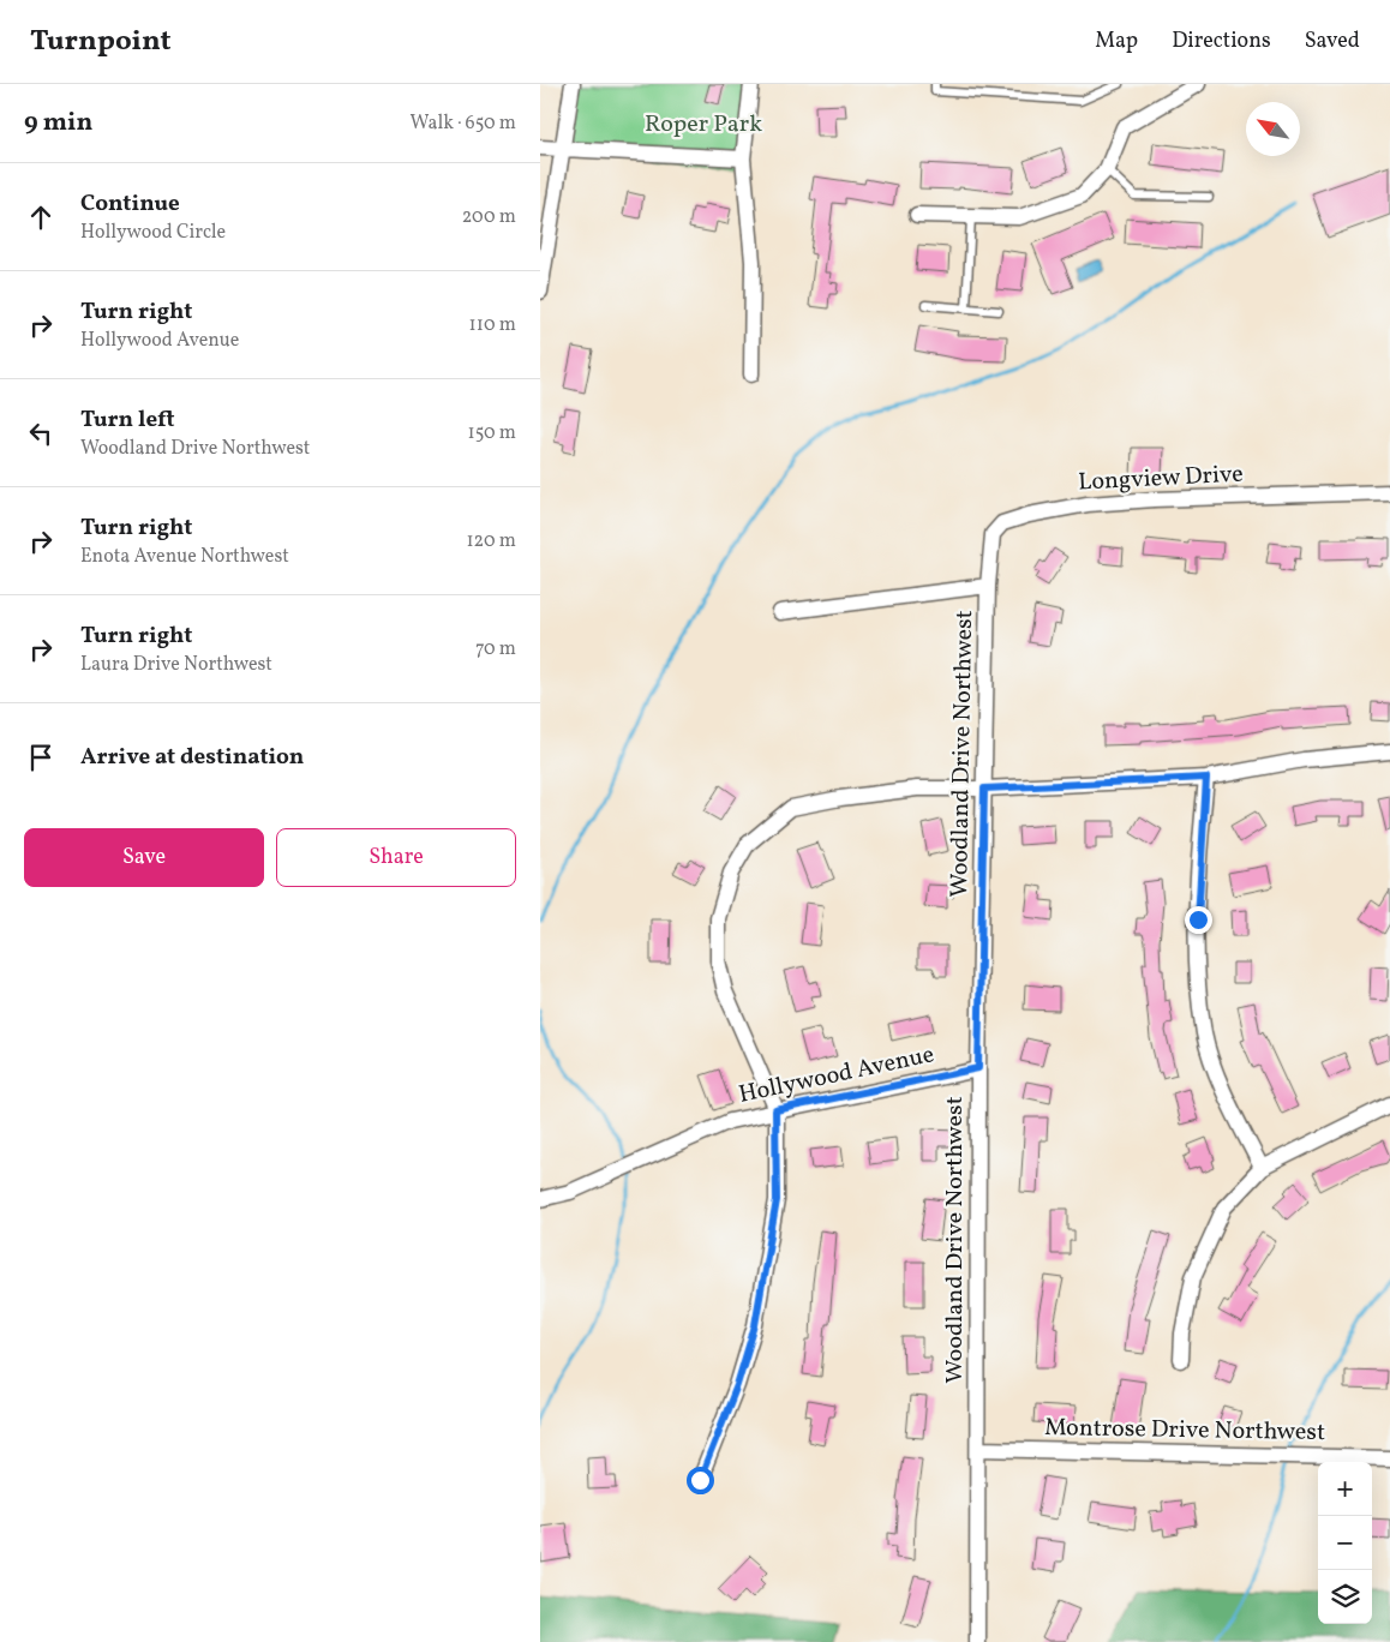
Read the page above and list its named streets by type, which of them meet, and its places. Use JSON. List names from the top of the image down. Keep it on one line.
{"streets":{"street":["Longview Drive","Woodland Drive Northwest","Hollywood Avenue","Montrose Drive Northwest"]},"crossings":[["Longview Drive","Woodland Drive Northwest"],["Woodland Drive Northwest","Hollywood Avenue"],["Woodland Drive Northwest","Montrose Drive Northwest"]],"parks":["Roper Park"],"north":"top left","page":{"header":"Turnpoint","nav":["Map","Directions","Saved"],"heading":["9 min","Walk · 650 m"],"list":[["Continue","Hollywood Circle","200 m"],["Turn right","Hollywood Avenue","110 m"],["Turn left","Woodland Drive Northwest","150 m"],["Turn right","Enota Avenue Northwest","120 m"],["Turn right","Laura Drive Northwest","70 m"],"Arrive at destination"],"buttons":["Save","Share"],"map_buttons":["+","−"]}}
